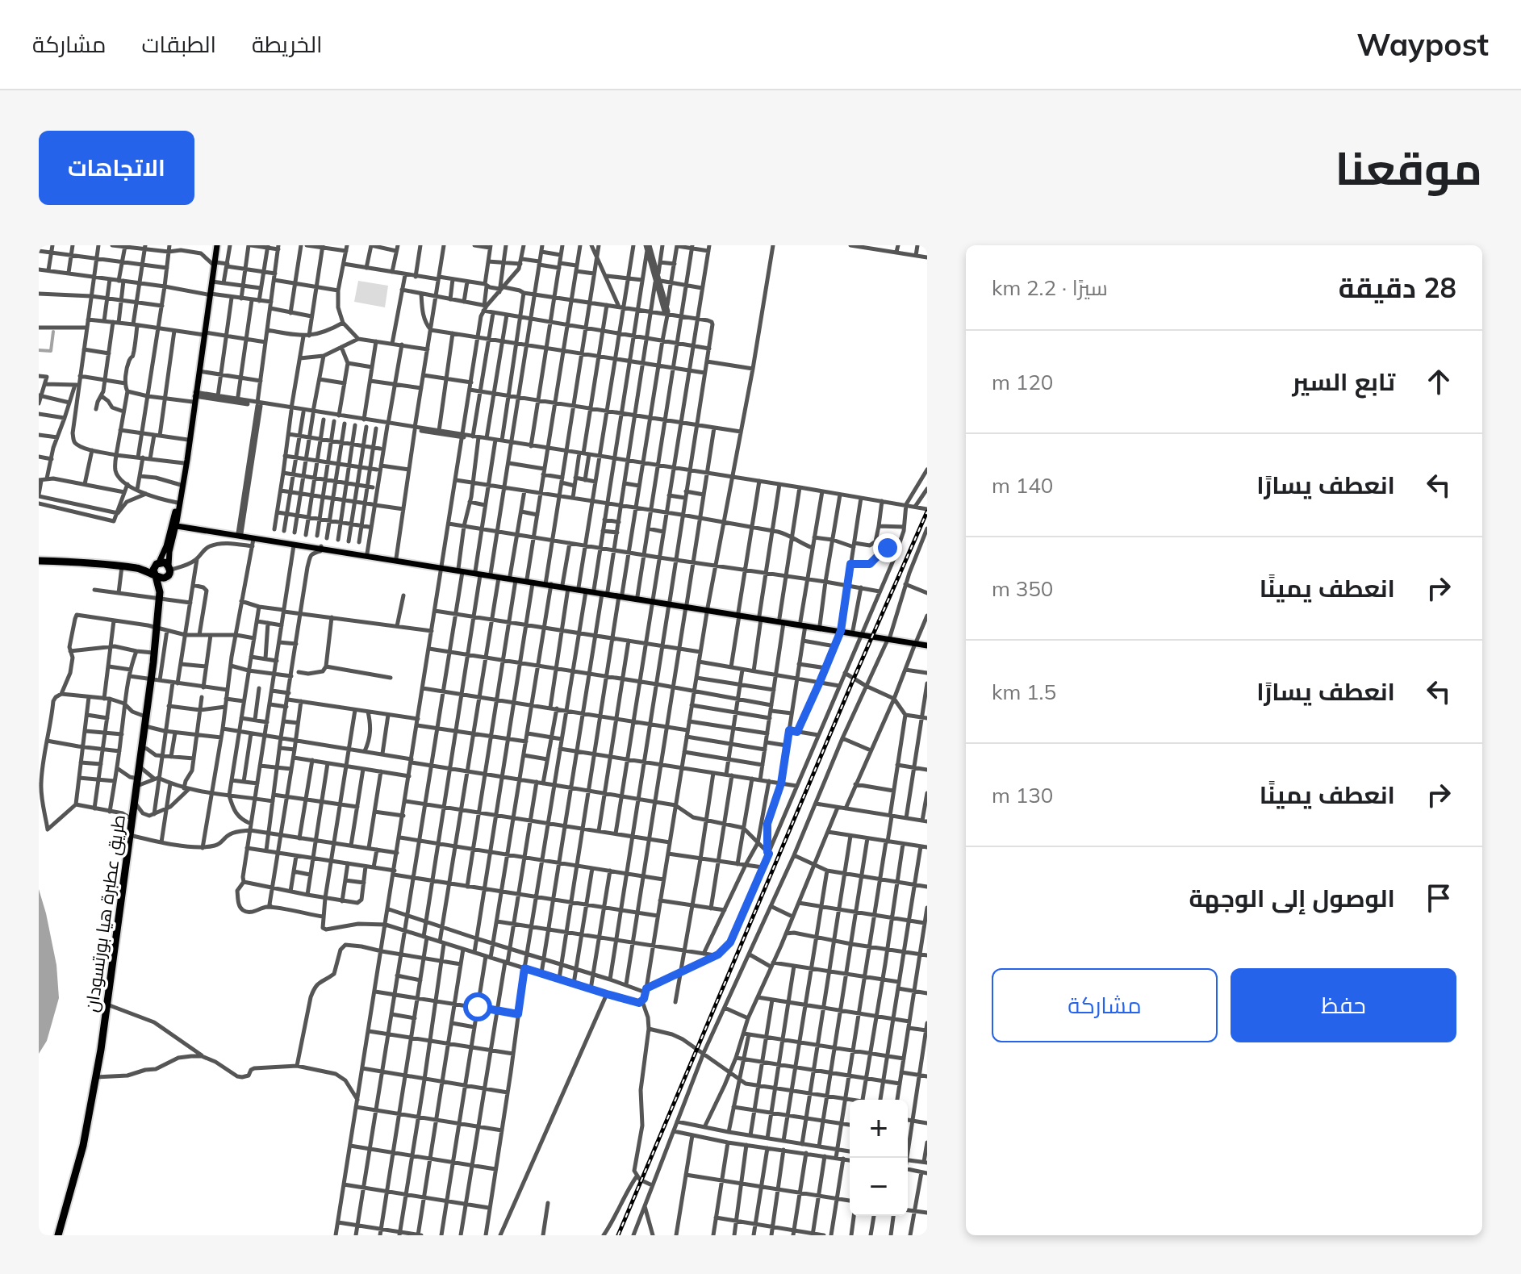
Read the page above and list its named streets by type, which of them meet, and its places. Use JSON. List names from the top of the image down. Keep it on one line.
{"streets":{"highway":["طريق عطبرة هيا بورتسودان"]},"page":{"header":"Waypost","nav":["الخريطة","الطبقات","مشاركة"],"title":"موقعنا","buttons":["الاتجاهات",["حفظ","مشاركة"]],"heading":["28 دقيقة","سيرًا · 2.2 km"],"list":[["تابع السير","120 m"],["انعطف يسارًا","140 m"],["انعطف يمينًا","350 m"],["انعطف يسارًا","1.5 km"],["انعطف يمينًا","130 m"],"الوصول إلى الوجهة"],"map_buttons":["+","−"]}}
